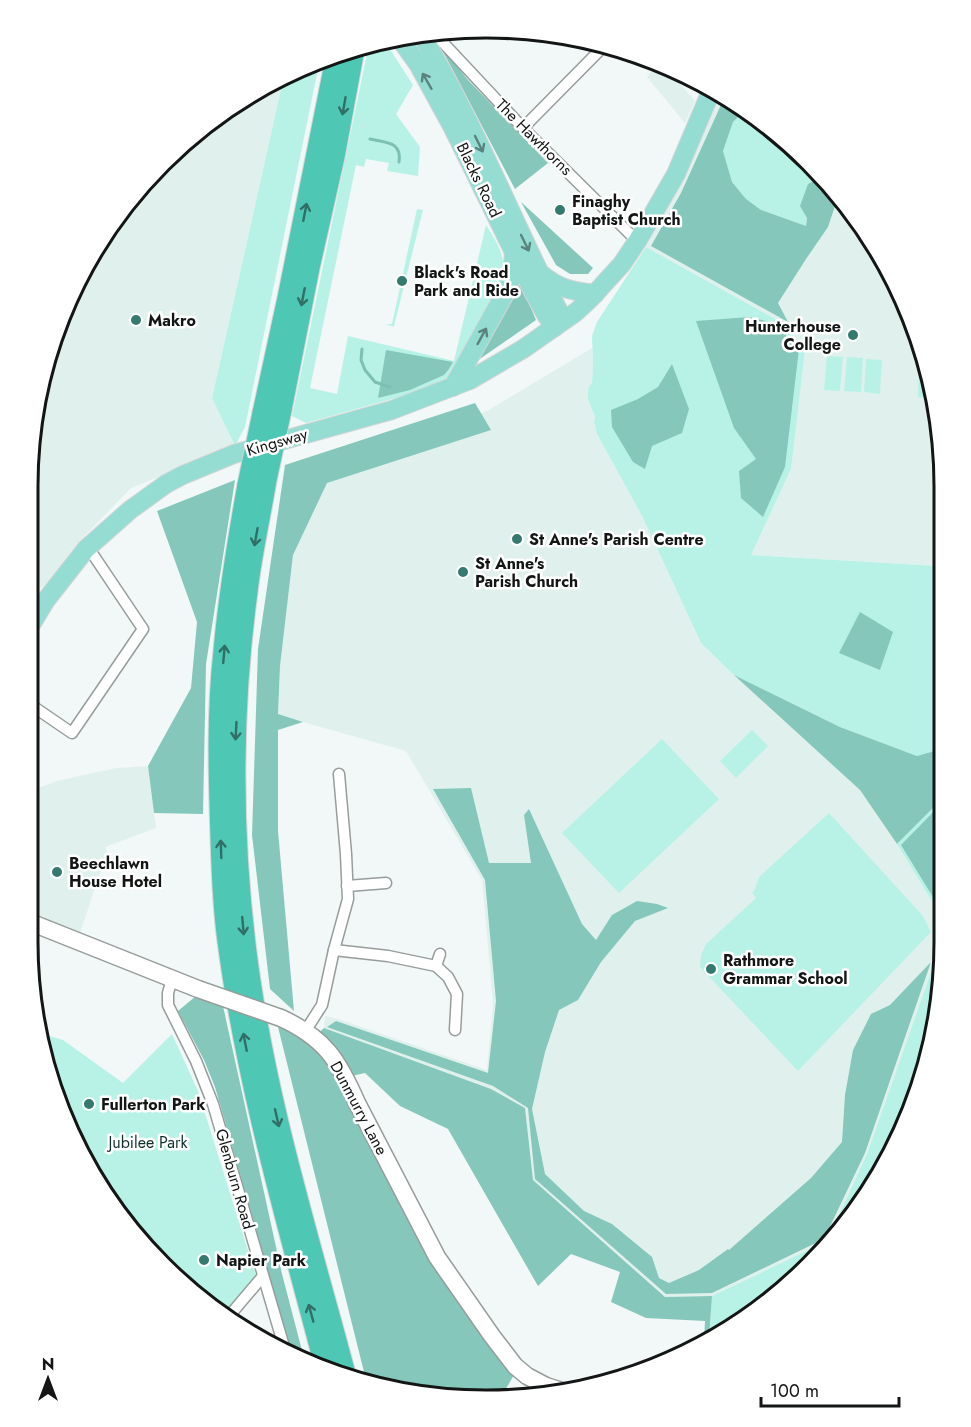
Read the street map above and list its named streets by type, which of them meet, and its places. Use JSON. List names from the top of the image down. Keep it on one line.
{"streets":{"main road":["Blacks Road","Kingsway"],"street":["The Hawthorns","Dunmurry Lane","Glenburn Road"]},"crossings":[["The Hawthorns","Kingsway"],["Blacks Road","Kingsway"],["Dunmurry Lane","Glenburn Road"]],"parks":["Jubilee Park"],"places":["Finaghy Baptist Church","Black's Road Park and Ride","Makro","Hunterhouse College","St Anne's Parish Centre","St Anne's Parish Church","Beechlawn House Hotel","Rathmore Grammar School","Fullerton Park","Napier Park"],"scale_bar":"100 m","north":"top"}
